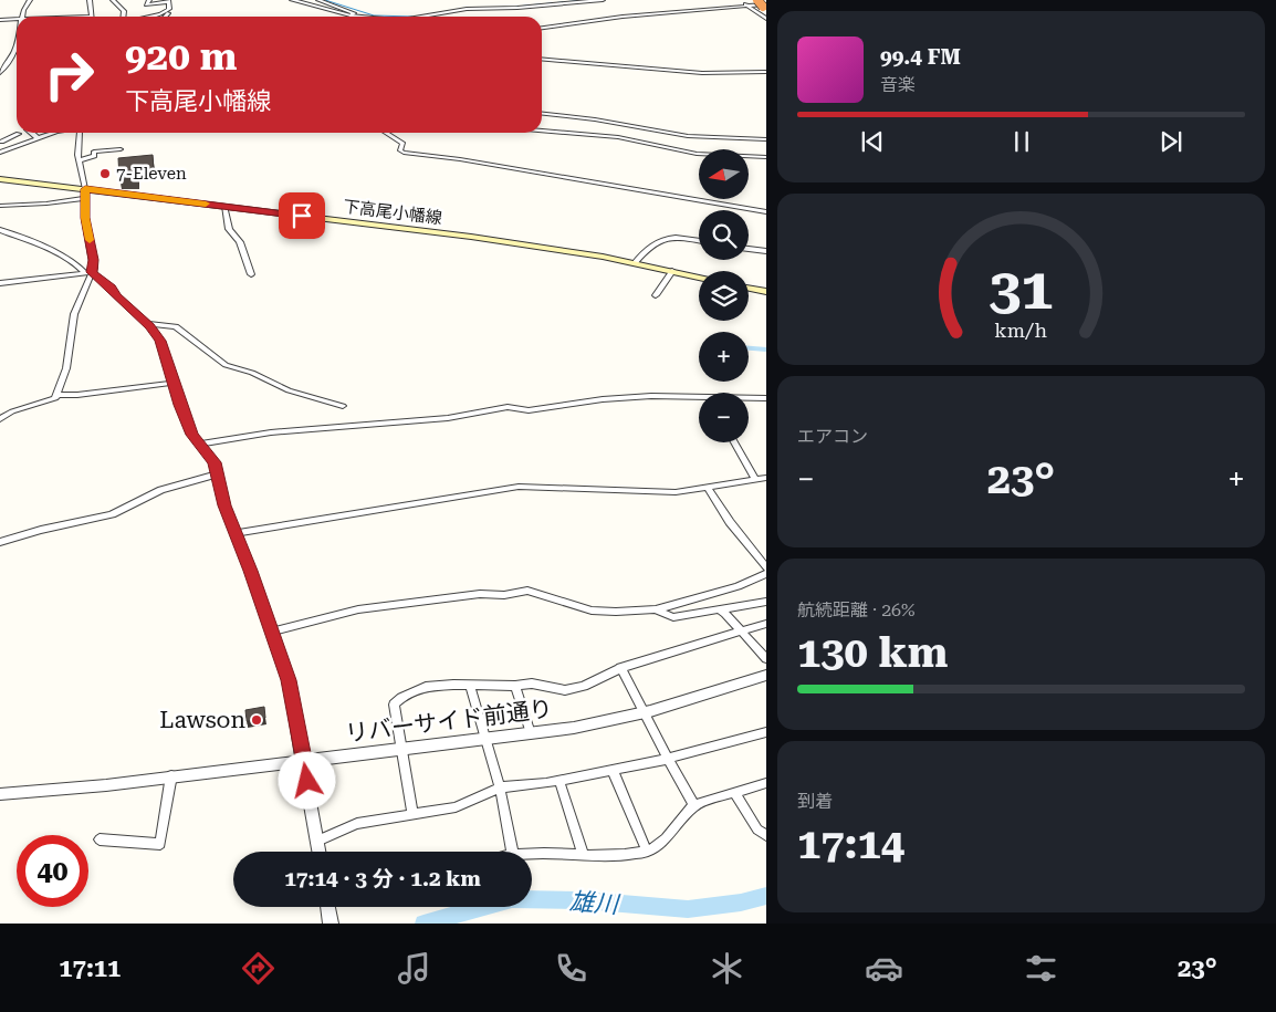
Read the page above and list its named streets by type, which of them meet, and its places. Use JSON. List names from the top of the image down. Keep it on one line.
{"streets":{"main road":["下高尾小幡線"],"street":["リバーサイド前通り"]},"water":["雄川"],"places":["7-Eleven","Lawson"],"north":"left","page":{"turn":["920 m","下高尾小幡線"],"song":["99.4 FM","音楽"],"map_buttons":["+","−"],"tile":["エアコン",["航続距離 · 26%","130 km"],["到着","17:14"]],"heat":["−","23°","+"],"limit":"40","trip":"17:14 · 3 分 · 1.2 km","tabs":["17:11","23°"],"gauge":["31","km/h"]}}
